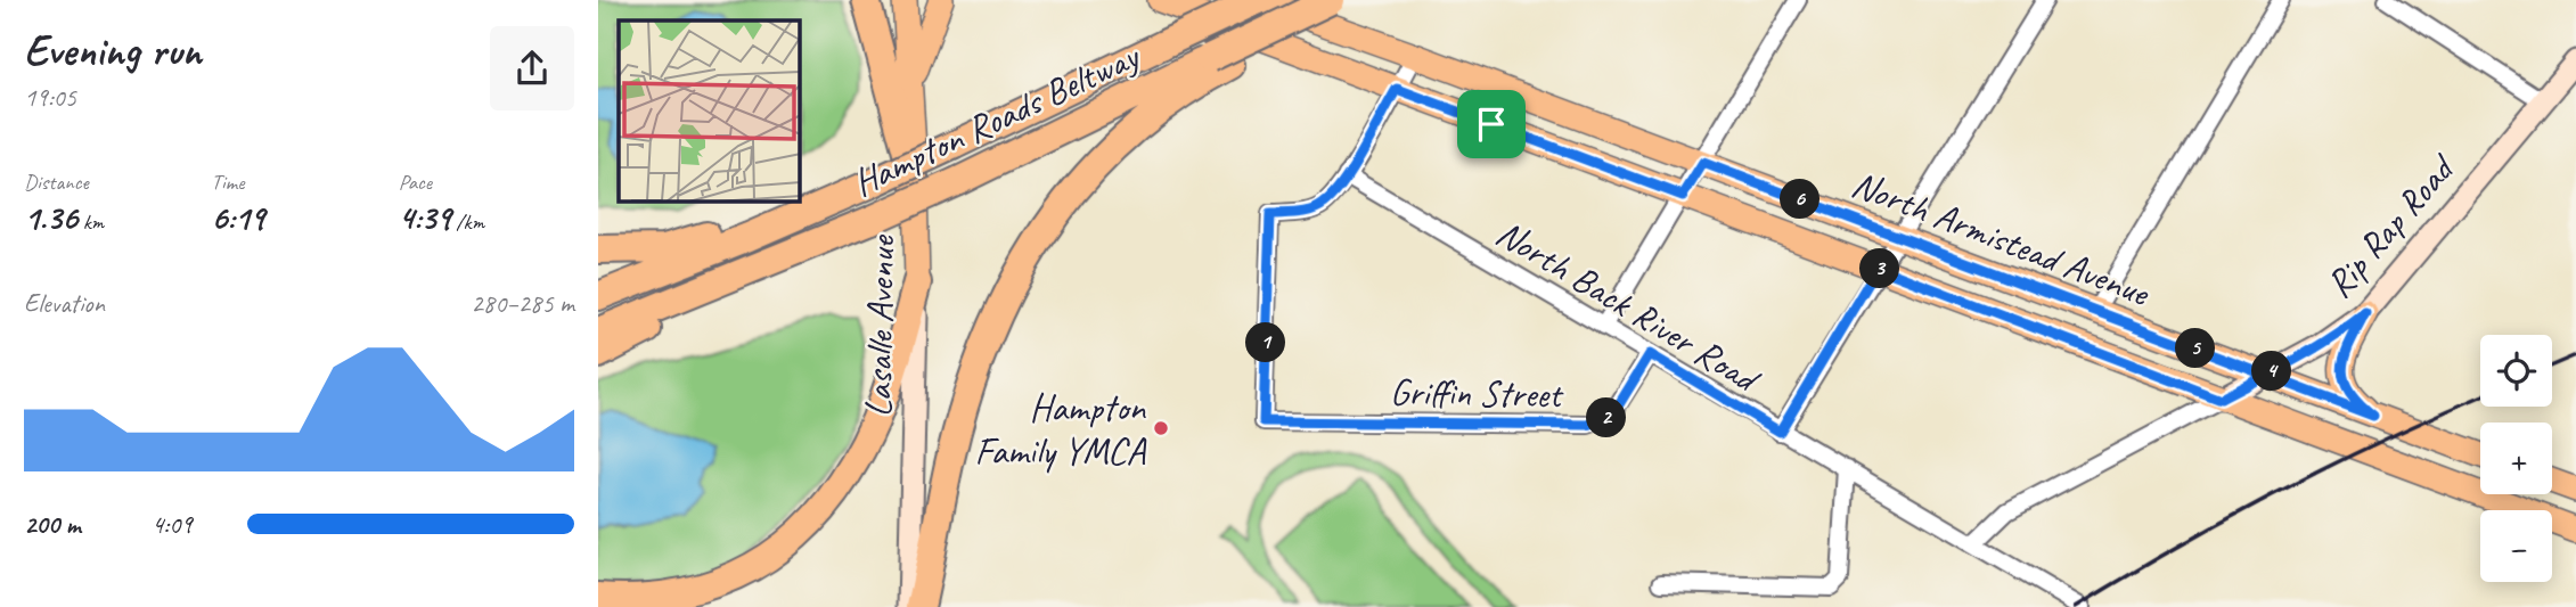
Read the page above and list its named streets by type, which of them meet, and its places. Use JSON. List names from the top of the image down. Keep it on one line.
{"streets":{"highway":["Hampton Roads Beltway"],"main road":["Rip Rap Road","North Armistead Avenue","Lasalle Avenue"],"street":["North Back River Road","Griffin Street"]},"crossings":[["Hampton Roads Beltway","North Armistead Avenue"],["Rip Rap Road","North Armistead Avenue"],["Rip Rap Road","North Back River Road"],["North Back River Road","Griffin Street"]],"places":["Hampton Family YMCA"],"page":{"heading":["Evening run","19:05"],"stats":[["Distance","1.36 km"],["Time","6:19"],["Pace","4:39 /km"]],"pins":["6","3","1","5","4","2"],"chart":["Elevation","280–285 m"],"map_buttons":["+","−"],"list":[{"name":"200 m","note":"4:09"}]}}
